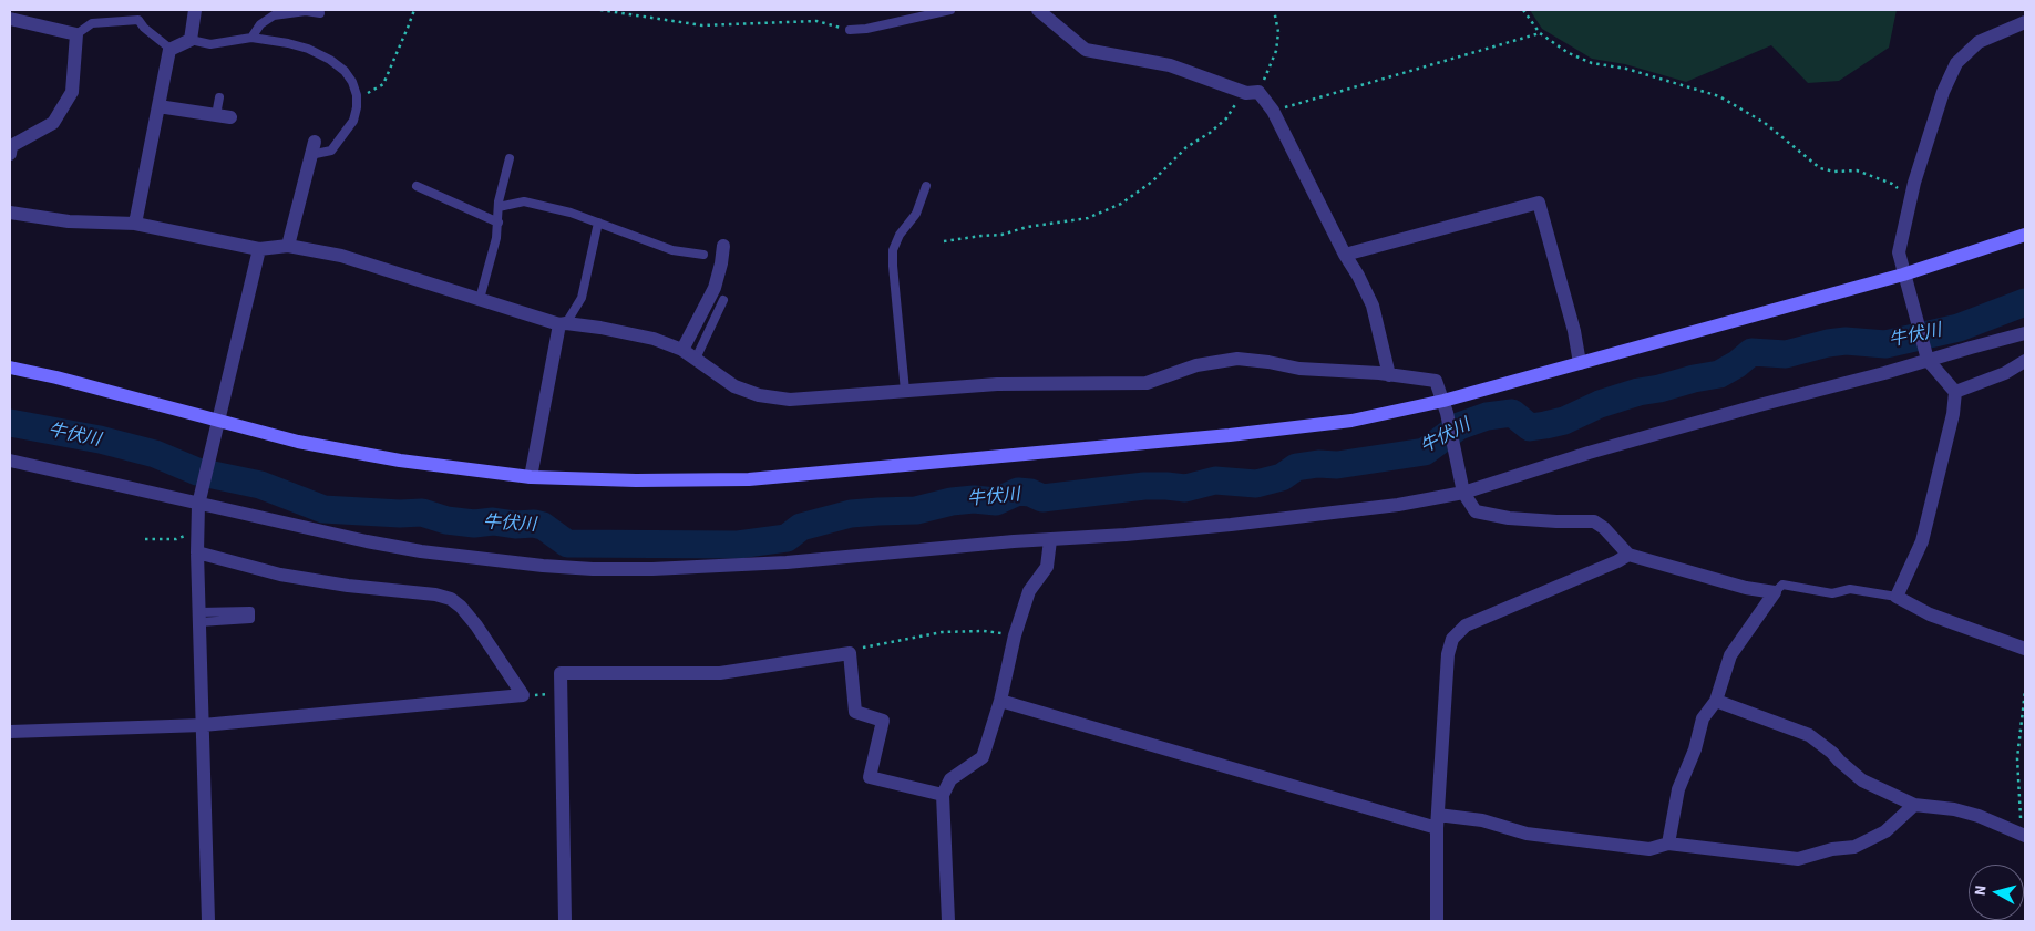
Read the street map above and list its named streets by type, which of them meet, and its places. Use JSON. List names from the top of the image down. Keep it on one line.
{"water":["牛伏川"],"north":"left"}
